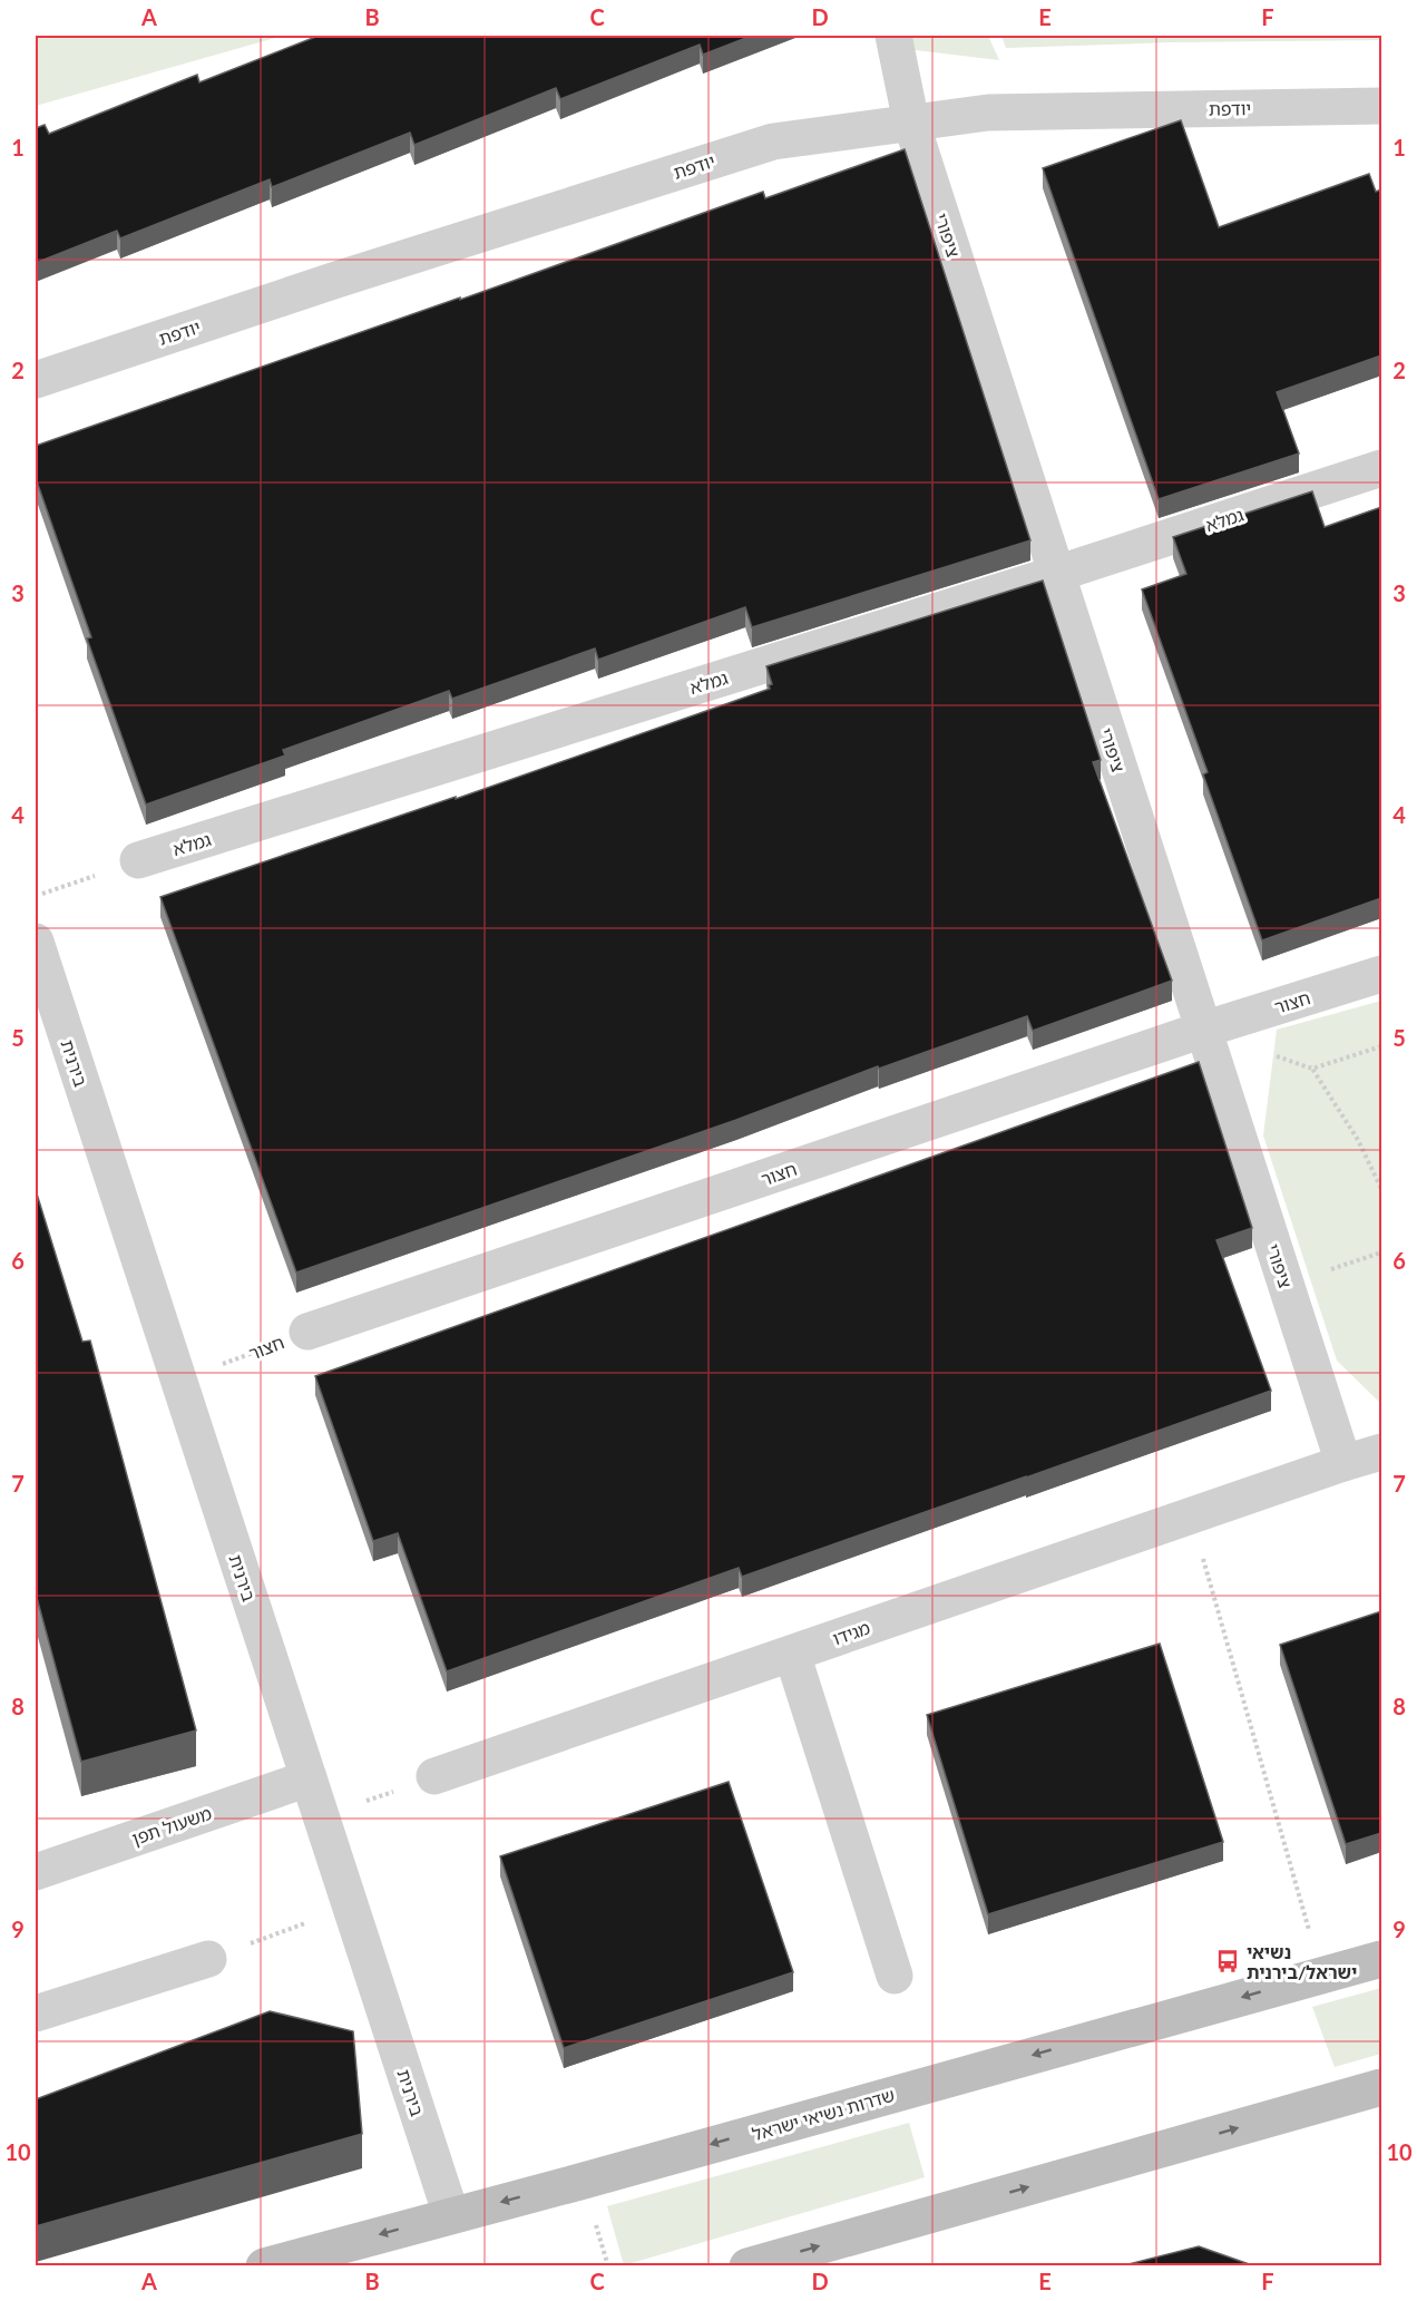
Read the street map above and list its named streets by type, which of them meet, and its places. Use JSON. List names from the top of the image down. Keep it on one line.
{"streets":{"main road":["שדרות נשיאי ישראל"],"street":["יודפת","ציפורי","גמלא","חצור","בירנית","מגידו","משעול תפן"]},"crossings":[["יודפת","ציפורי"],["ציפורי","גמלא"],["ציפורי","חצור"],["ציפורי","מגידו"],["חצור","בירנית"],["בירנית","משעול תפן"],["בירנית","שדרות נשיאי ישראל"]],"places":{"bus stop":["נשיאי ישראל/בירנית"]},"grid":{"columns":["A","B","C","D","E","F"],"rows":["1","2","3","4","5","6","7","8","9","10"]}}
